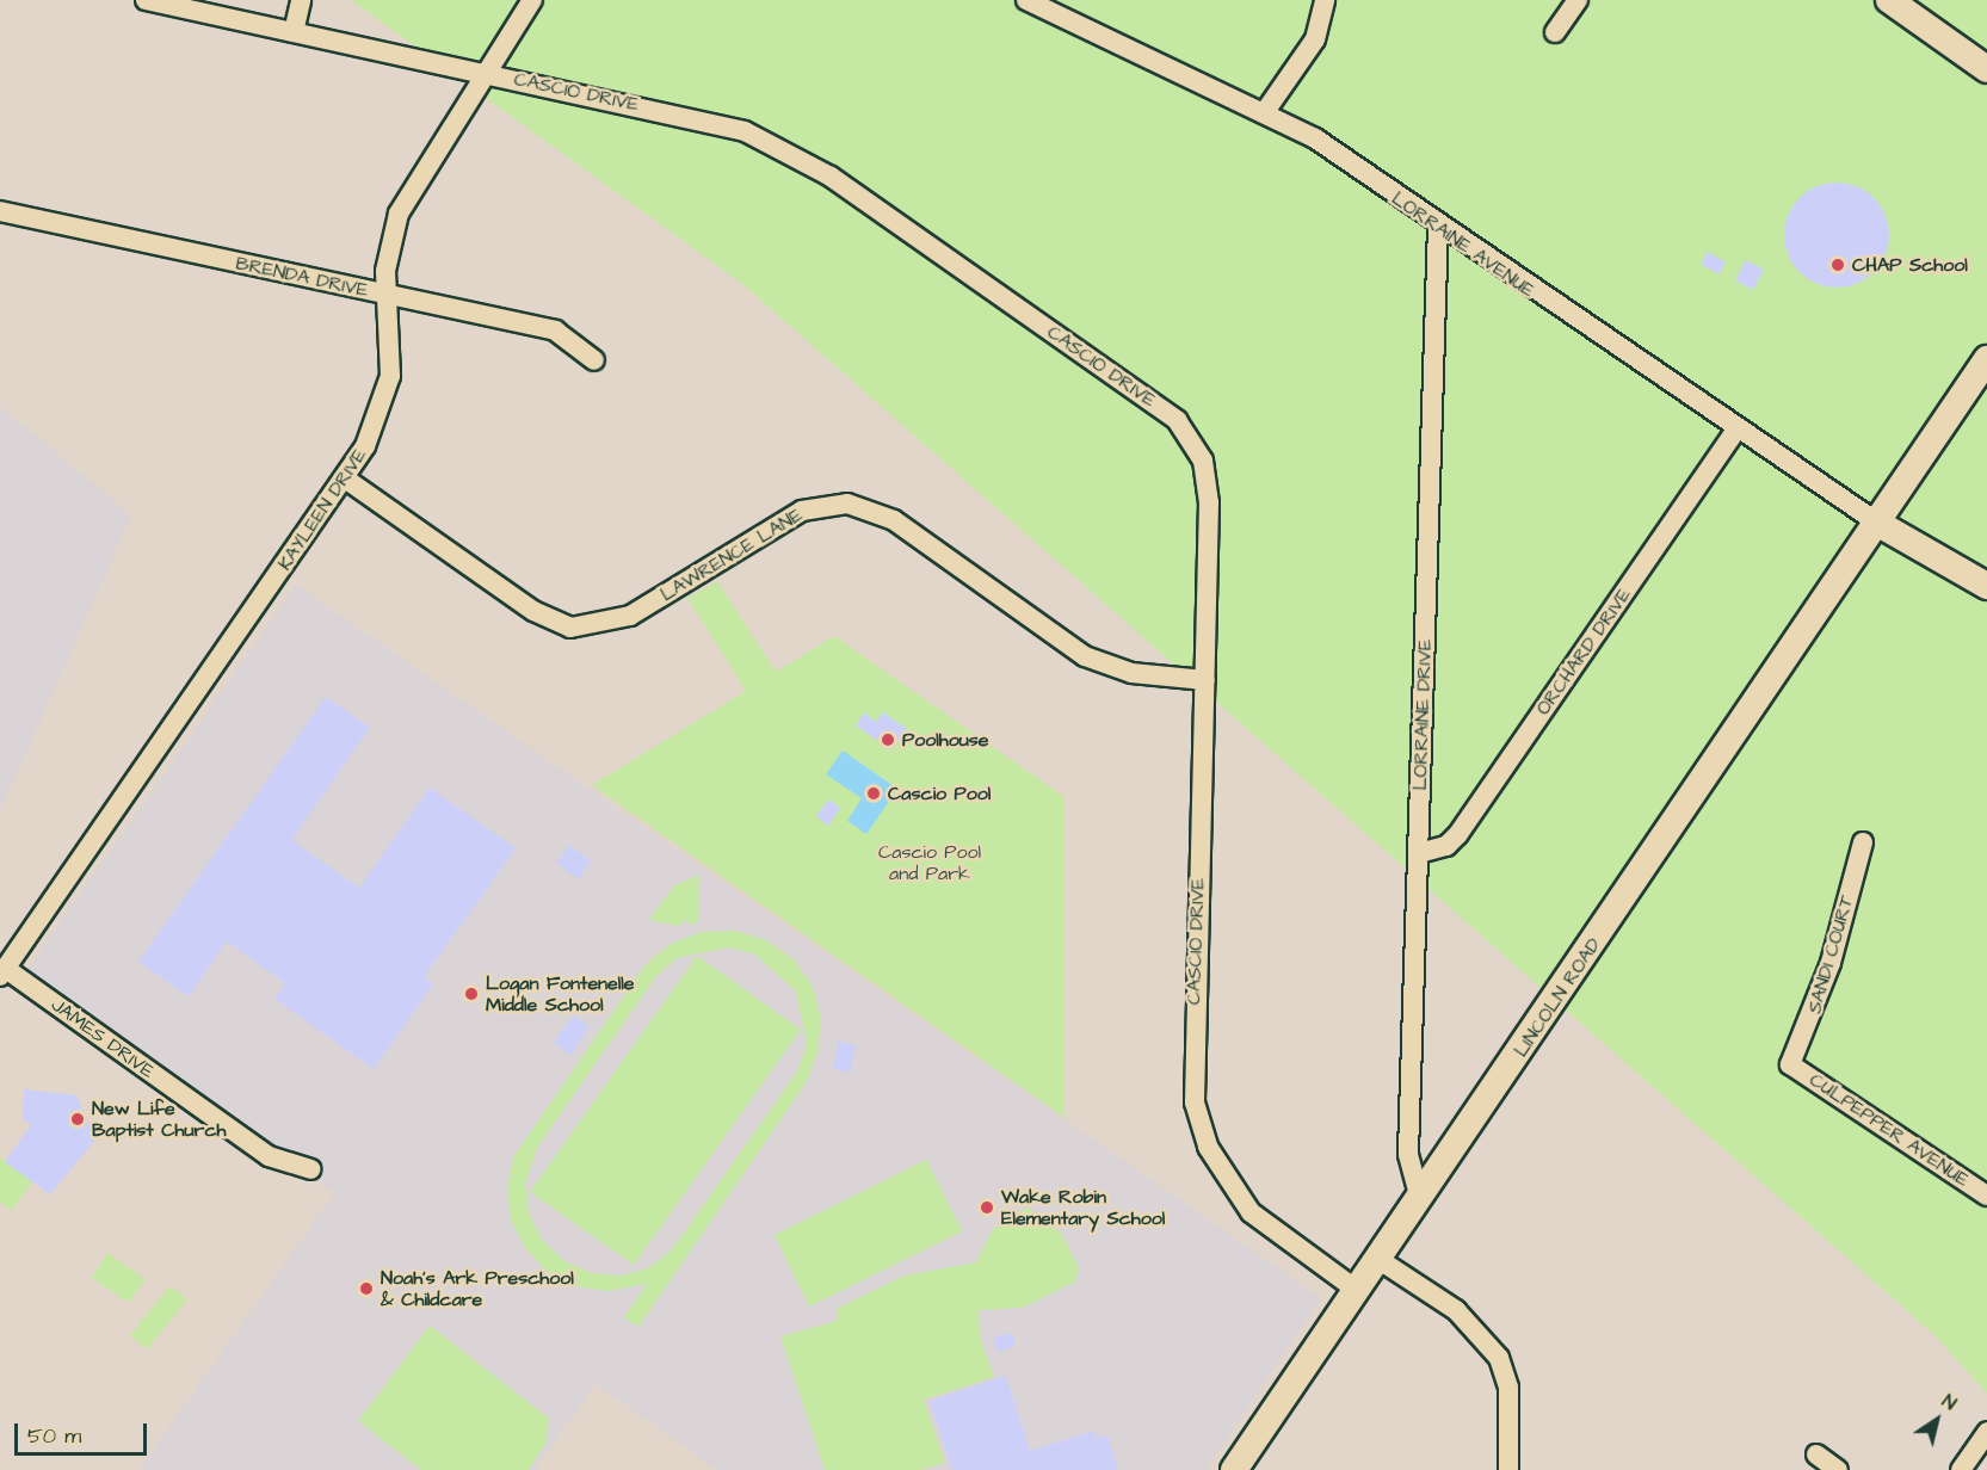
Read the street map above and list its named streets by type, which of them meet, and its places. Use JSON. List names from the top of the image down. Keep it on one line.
{"streets":{"main road":["LINCOLN ROAD"],"street":["CASCIO DRIVE","LORRAINE AVENUE","BRENDA DRIVE","KAYLEEN DRIVE","LAWRENCE LANE","ORCHARD DRIVE","LORRAINE DRIVE","SANDI COURT","JAMES DRIVE","CULPEPPER AVENUE"]},"crossings":[["CASCIO DRIVE","KAYLEEN DRIVE"],["CASCIO DRIVE","LAWRENCE LANE"],["CASCIO DRIVE","LINCOLN ROAD"],["LORRAINE AVENUE","ORCHARD DRIVE"],["LORRAINE AVENUE","LORRAINE DRIVE"],["LORRAINE AVENUE","LINCOLN ROAD"],["BRENDA DRIVE","KAYLEEN DRIVE"],["KAYLEEN DRIVE","LAWRENCE LANE"],["KAYLEEN DRIVE","JAMES DRIVE"],["ORCHARD DRIVE","LORRAINE DRIVE"],["LORRAINE DRIVE","LINCOLN ROAD"],["SANDI COURT","CULPEPPER AVENUE"]],"parks":["Cascio Pool and Park"],"places":["CHAP School","Poolhouse","Cascio Pool","Logan Fontenelle Middle School","New Life Baptist Church","Wake Robin Elementary School","Noah's Ark Preschool & Childcare"],"scale_bar":"50 m","north":"top right"}
